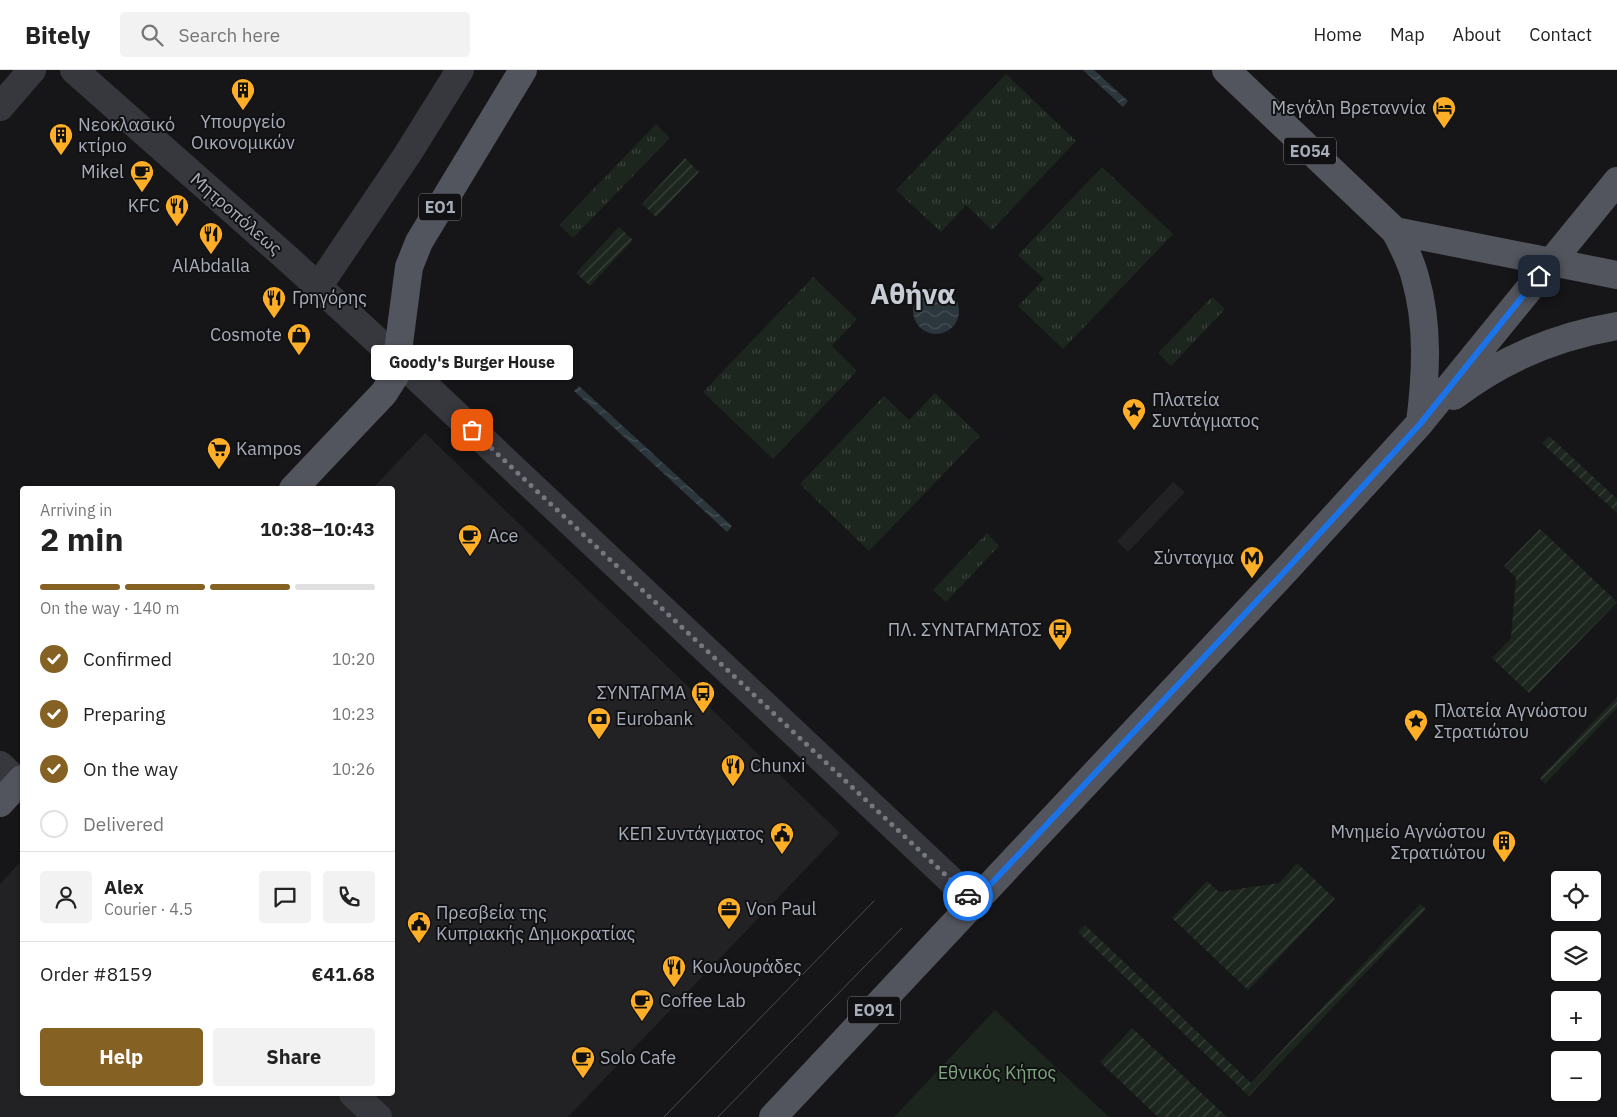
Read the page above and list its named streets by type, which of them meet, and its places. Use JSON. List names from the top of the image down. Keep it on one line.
{"streets":{"main road":["ΕΟ54","ΕΟ1","ΕΟ91"],"street":["Μητροπόλεως"]},"crossings":[["ΕΟ1","Μητροπόλεως"],["Μητροπόλεως","ΕΟ91"]],"districts":["Αθήνα"],"parks":["Εθνικός Κήπος"],"places":{"building":["Υπουργείο Οικονομικών","Νεοκλασικό κτίριο","Μνημείο Αγνώστου Στρατιώτου"],"hotel":["Μεγάλη Βρεταννία"],"cafe":["Mikel","Ace","Coffee Lab","Solo Cafe"],"restaurant":["KFC","AlAbdalla","Γρηγόρης","Chunxi","Κουλουράδες"],"shop":["Cosmote"],"other":["Goody's Burger House"],"place":["Πλατεία Συντάγματος","Πλατεία Αγνώστου Στρατιώτου"],"supermarket":["Kampos"],"metro station":["Σύνταγμα"],"bus stop":["ΠΛ. ΣΥΝΤΑΓΜΑΤΟΣ","ΣΥΝΤΑΓΜΑ"],"bank":["Eurobank"],"public building":["ΚΕΠ Συντάγματος","Πρεσβεία της Κυπριακής Δημοκρατίας"],"office":["Von Paul"]},"page":{"header":"Bitely","search":"Search here","nav":["Home","Map","About","Contact"],"bubble":"Goody's Burger House","heading":["2 min","Arriving in","10:38–10:43"],"panel":["Alex","Courier · 4.5","Order #8159","€41.68"],"bar":"On the way · 140 m","list":[["Confirmed","10:20"],["Preparing","10:23"],["On the way","10:26"],"Delivered"],"map_buttons":["+","−"],"buttons":["Help","Share"]}}
